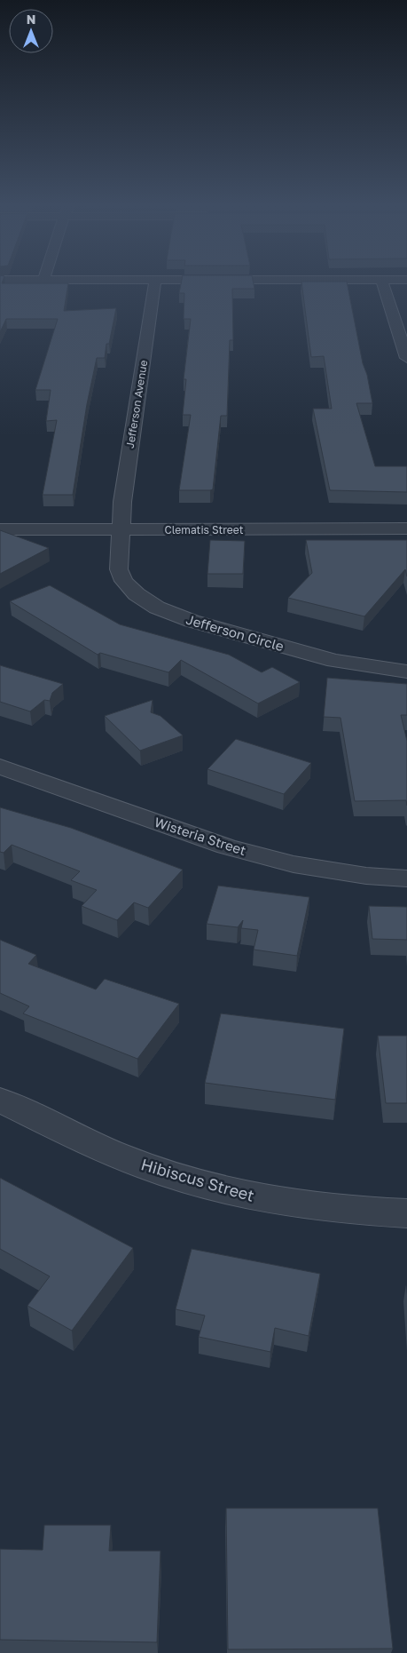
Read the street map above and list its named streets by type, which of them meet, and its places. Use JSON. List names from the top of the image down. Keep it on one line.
{"streets":{"street":["Jefferson Avenue","Clematis Street","Jefferson Circle","Wisteria Street","Hibiscus Street"]},"crossings":[["Jefferson Avenue","Clematis Street"],["Jefferson Avenue","Jefferson Circle"],["Clematis Street","Jefferson Circle"]],"north":"top"}
